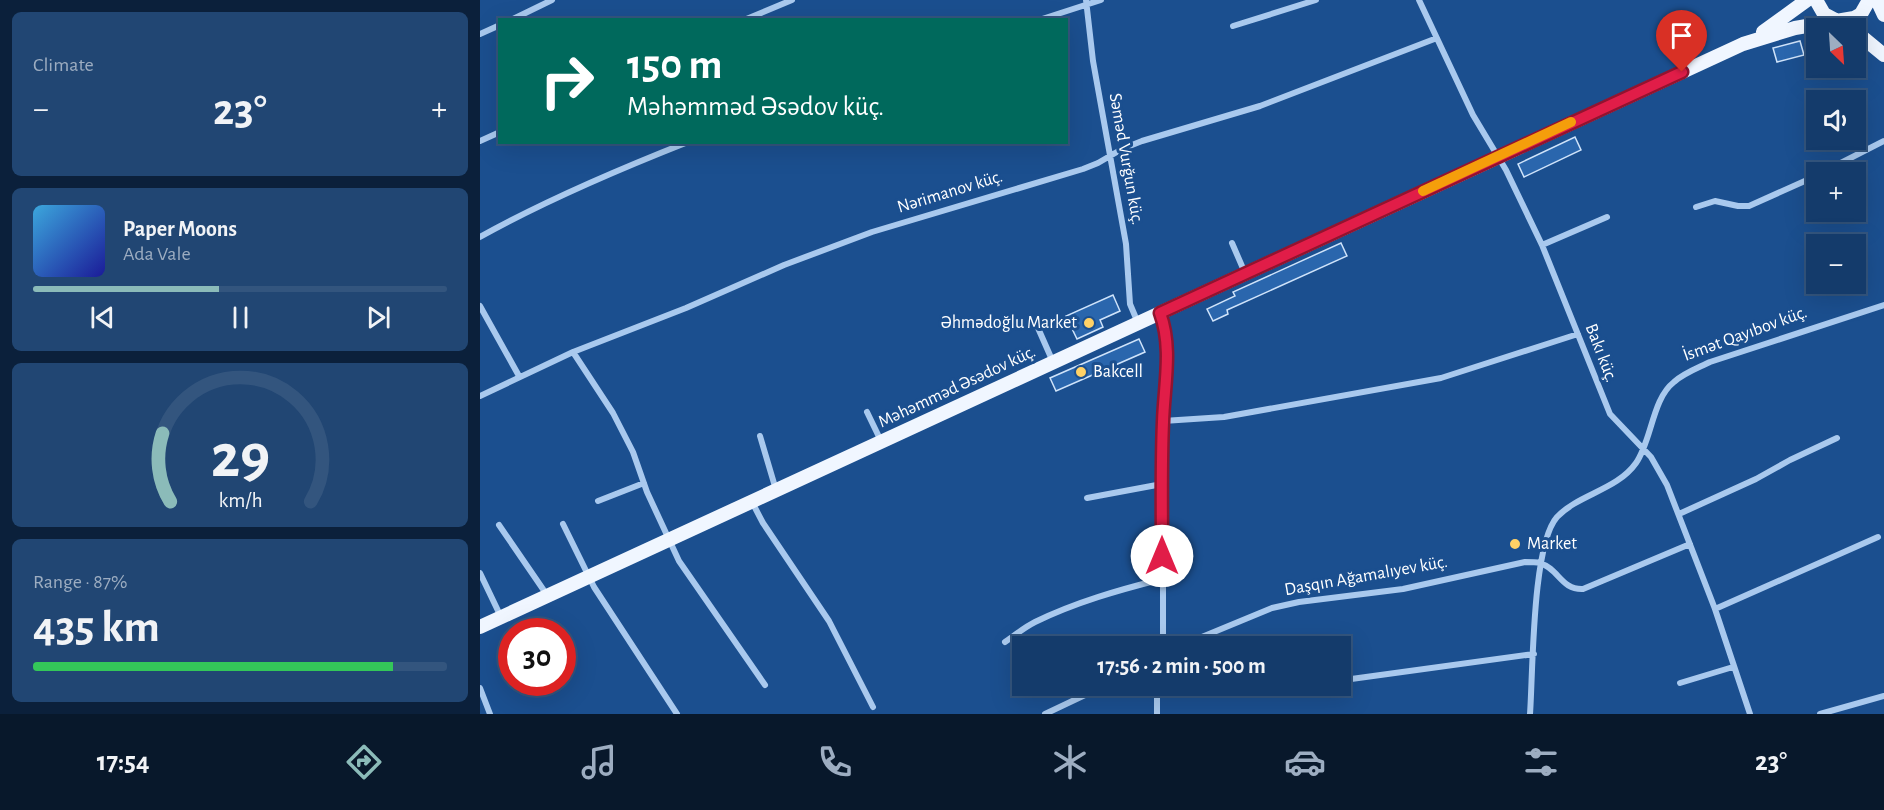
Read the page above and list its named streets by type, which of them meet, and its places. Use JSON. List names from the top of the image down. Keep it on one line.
{"streets":{"main road":["Məhəmməd Əsədov küç."],"street":["Səməd Vurğun küç.","Nərimanov küç.","İsmət Qayıbov küç.","Bakı küç.","Daşqın Ağamalıyev küç."]},"crossings":[["Səməd Vurğun küç.","Nərimanov küç."],["Səməd Vurğun küç.","Məhəmməd Əsədov küç."],["Nərimanov küç.","Bakı küç."],["İsmət Qayıbov küç.","Bakı küç."],["İsmət Qayıbov küç.","Daşqın Ağamalıyev küç."],["Bakı küç.","Məhəmməd Əsədov küç."]],"places":["Əhmədoğlu Market","Bakcell","Market"],"north":"bottom right","page":{"tile":["Climate",["Range · 87%","435 km"]],"map_buttons":["+","−"],"turn":["150 m","Məhəmməd Əsədov küç."],"heat":["−","23°","+"],"song":["Paper Moons","Ada Vale"],"limit":"30","trip":"17:56 · 2 min · 500 m","tabs":["17:54","23°"],"gauge":["29","km/h"]}}
